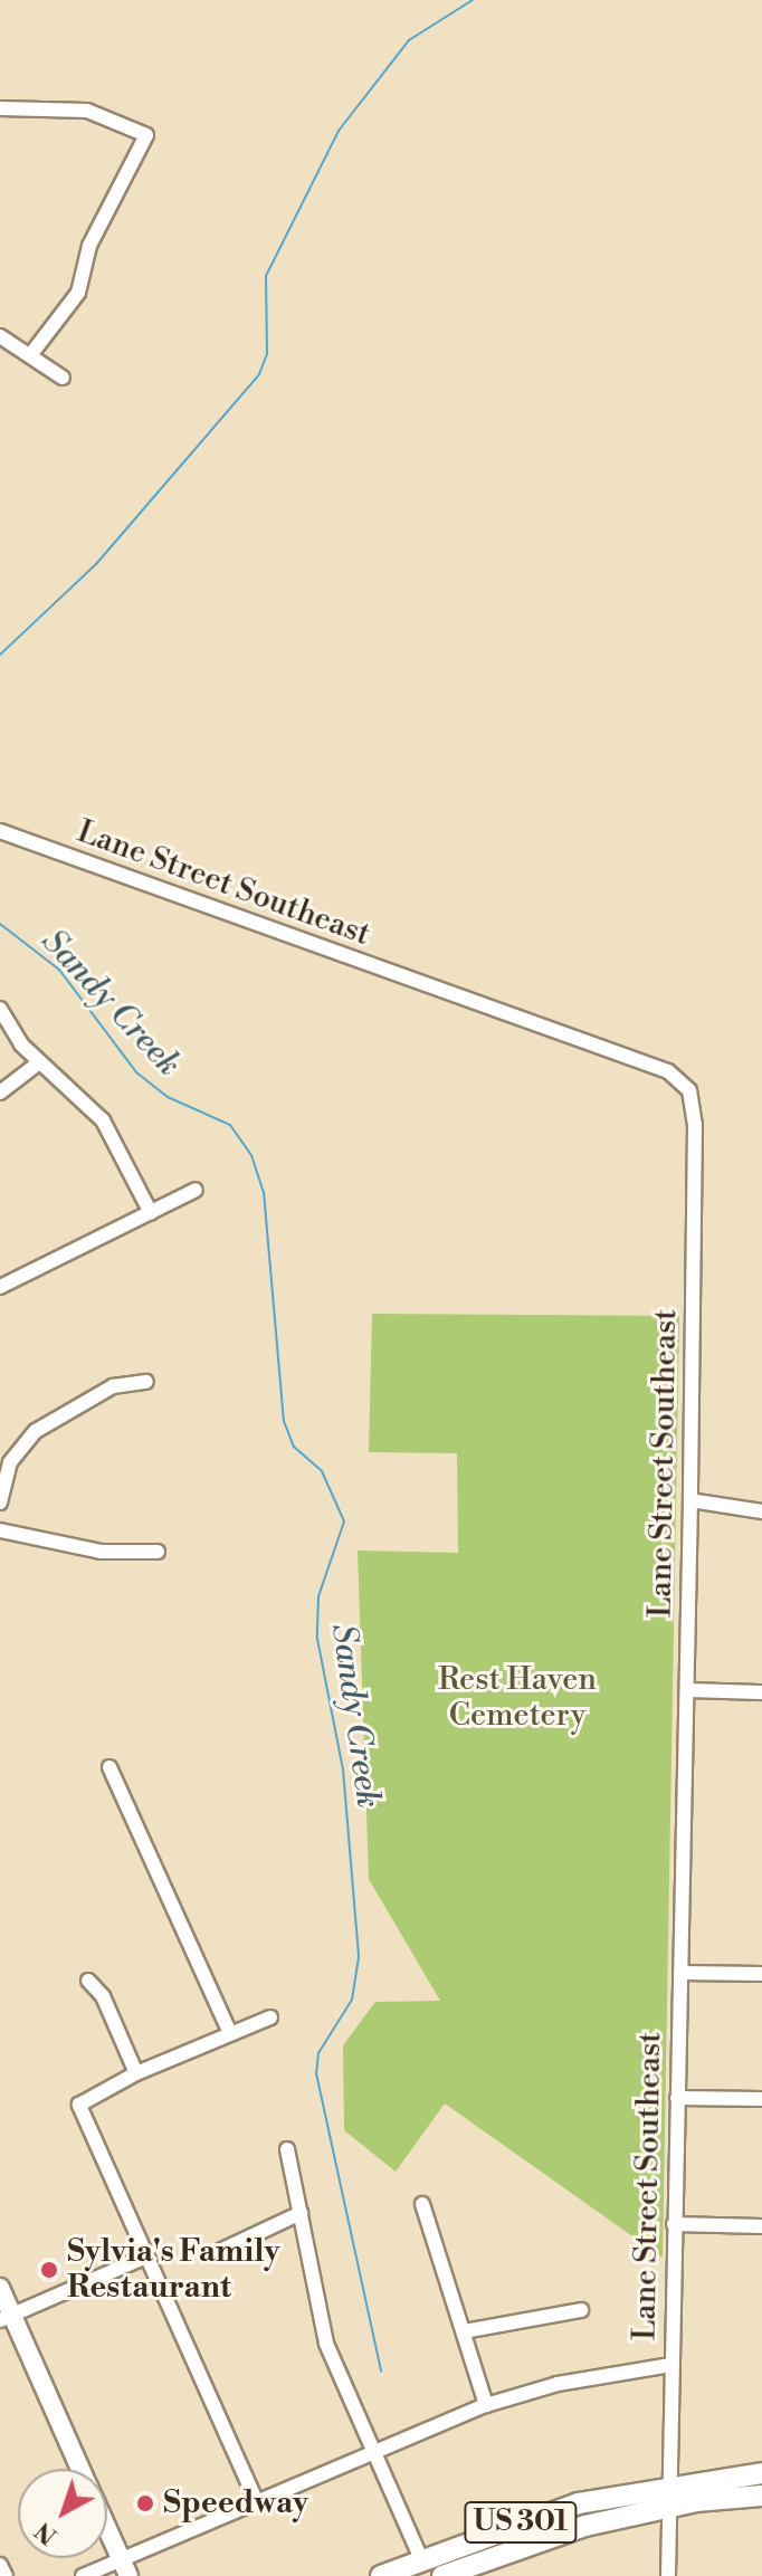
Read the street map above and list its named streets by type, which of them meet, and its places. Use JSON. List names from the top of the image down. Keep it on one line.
{"streets":{"highway":["US 301"],"street":["Lane Street Southeast"]},"crossings":[["Lane Street Southeast","US 301"]],"water":["Sandy Creek"],"parks":["Rest Haven Cemetery"],"places":["Sylvia's Family Restaurant","Speedway"],"north":"bottom left"}
